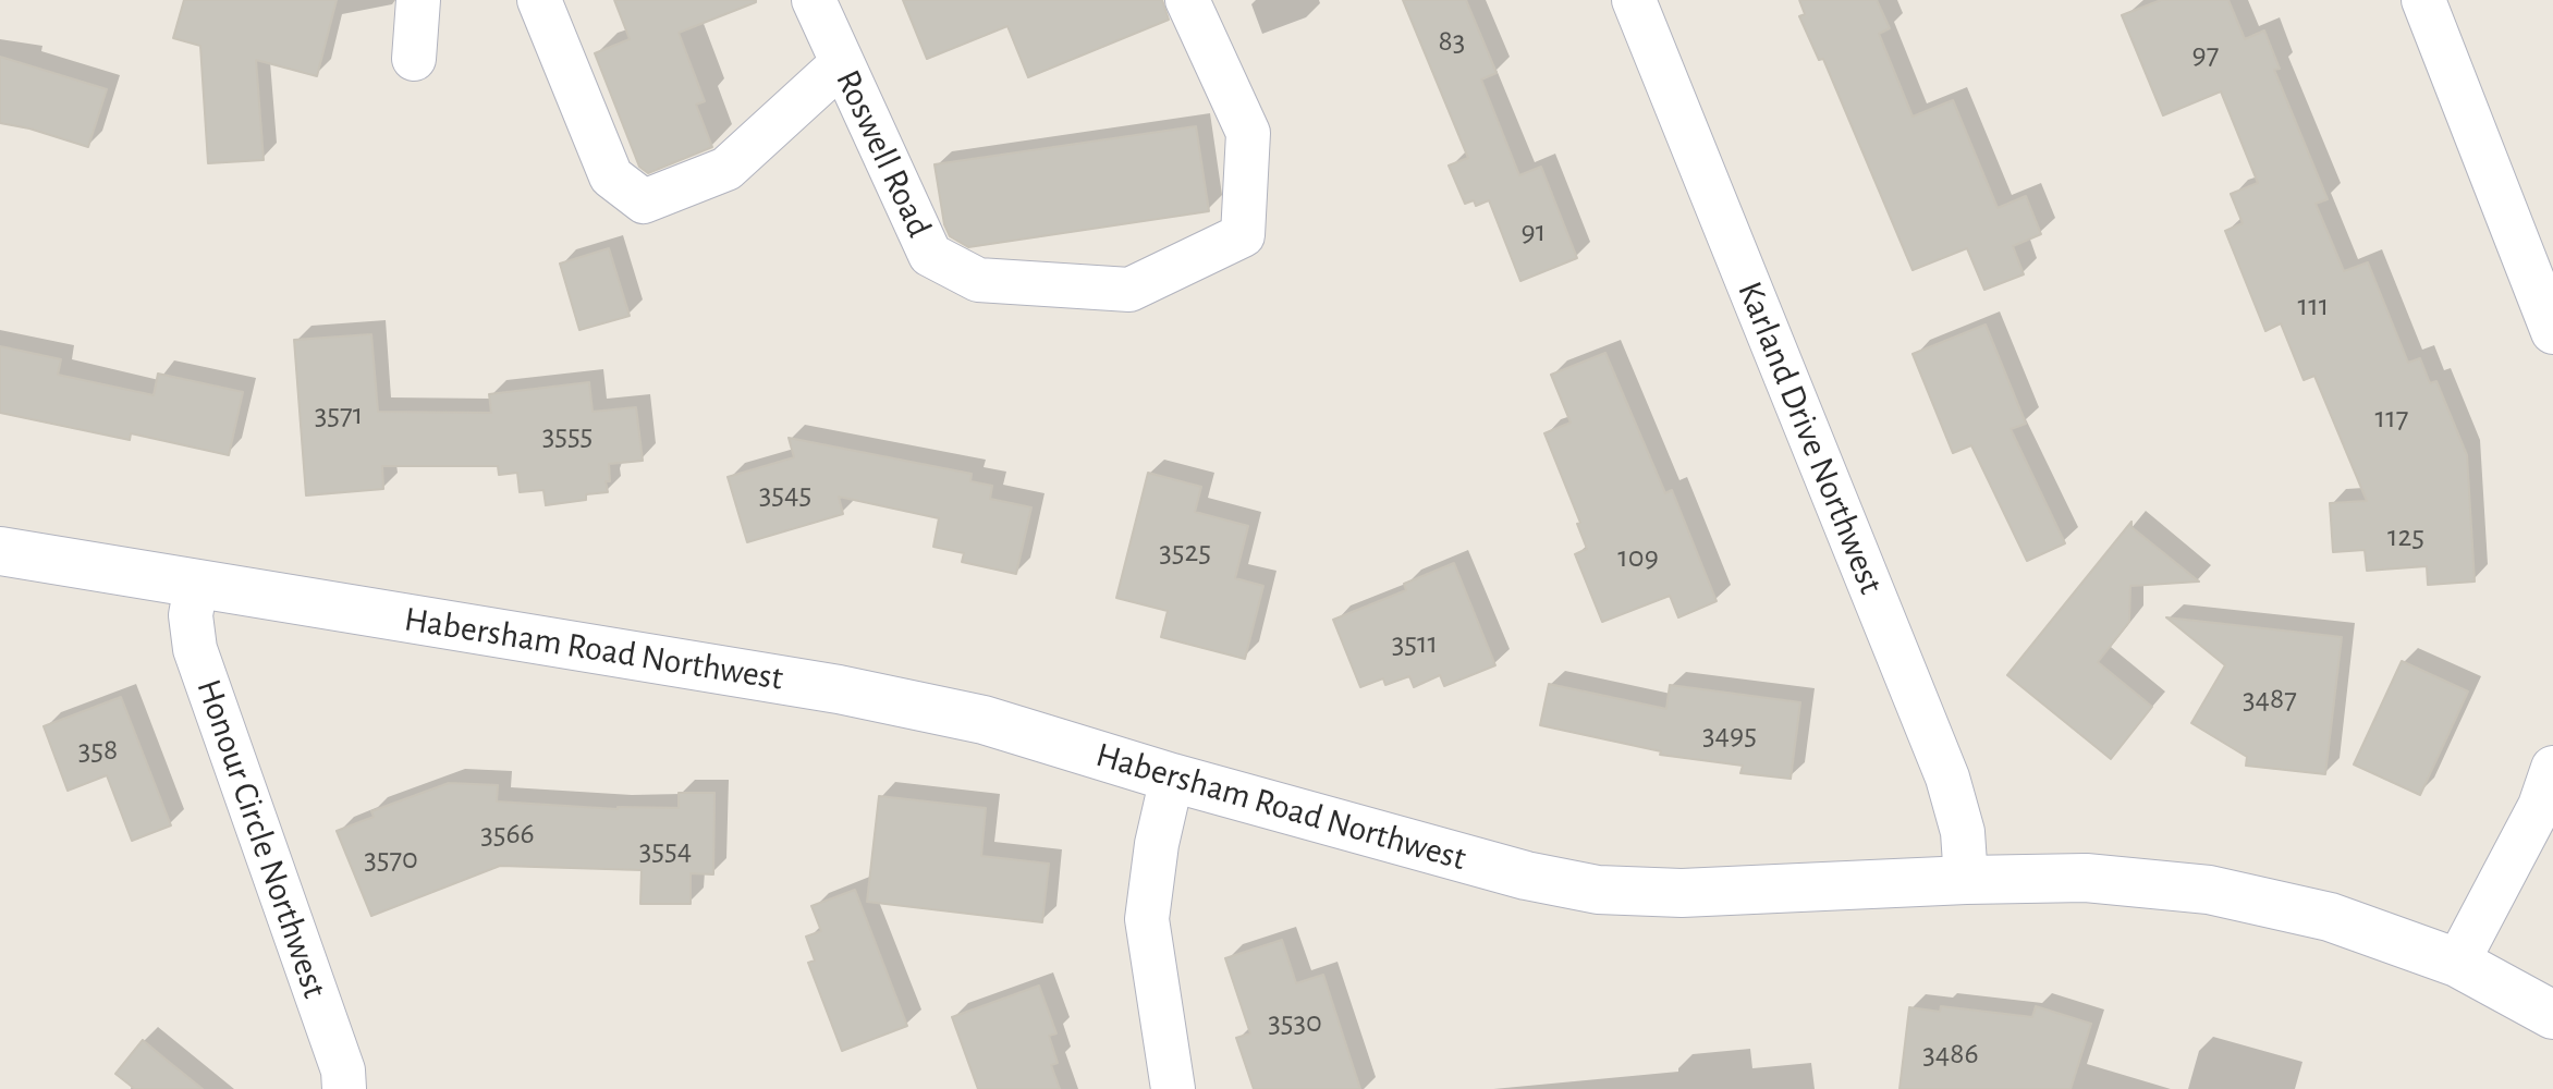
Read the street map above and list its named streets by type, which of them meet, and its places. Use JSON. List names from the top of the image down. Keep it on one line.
{"streets":{"street":["Roswell Road","Karland Drive Northwest","Habersham Road Northwest","Honour Circle Northwest"]},"crossings":[["Karland Drive Northwest","Habersham Road Northwest"],["Habersham Road Northwest","Honour Circle Northwest"]],"house_numbers":["83","97","91","111","3571","117","3555","3545","125","3525","109","3511","3487","3495","358","3566","3554","3570","3530","3486"]}
